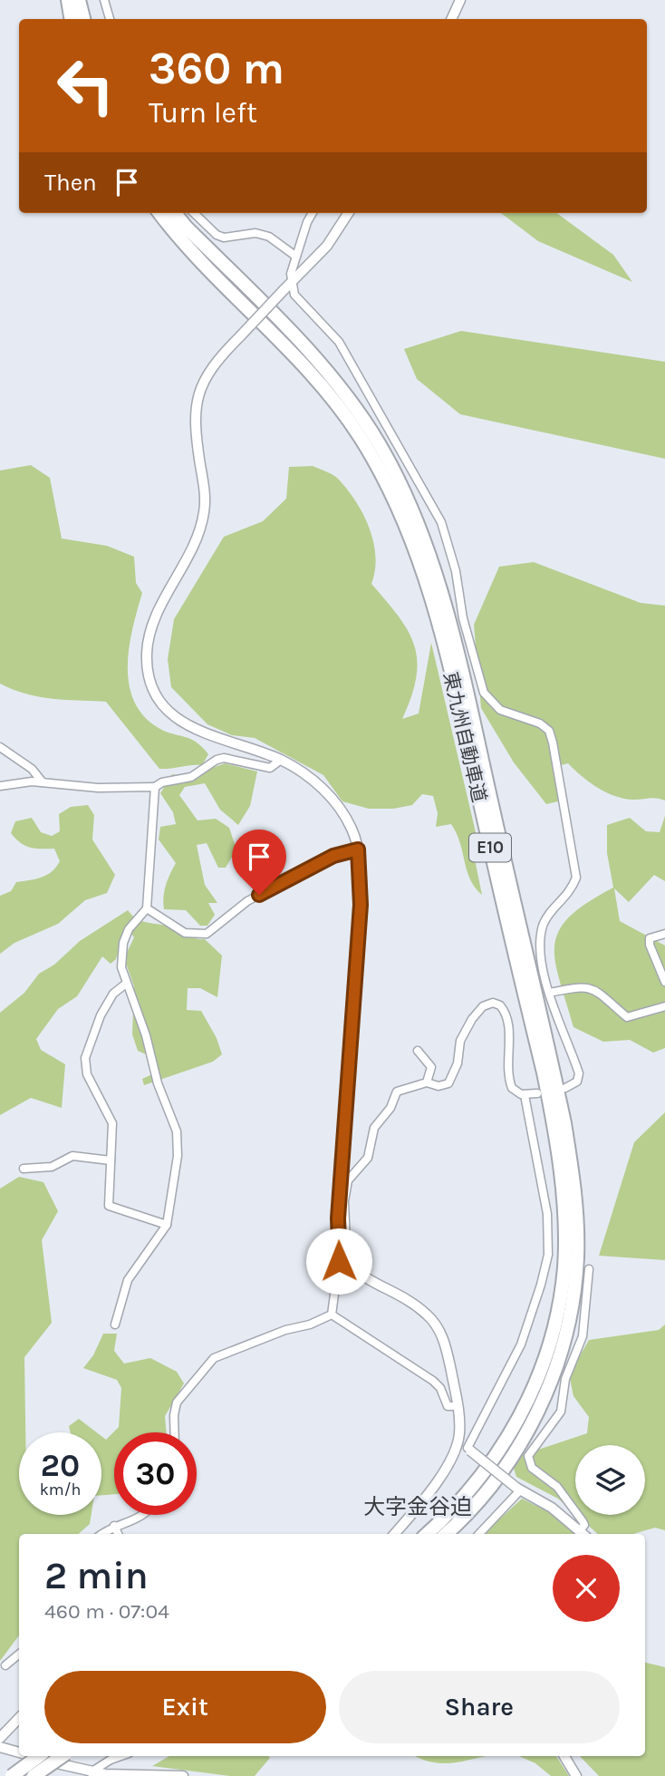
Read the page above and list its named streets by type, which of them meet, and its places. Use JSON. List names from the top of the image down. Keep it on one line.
{"streets":{"highway":["東九州自動車道","E10"]},"districts":["大字金谷迫"],"page":{"turn":["360 m","Turn left"],"then":"Then","speed":"20 km/h","limit":"30","heading":["2 min","460 m · 07:04"],"buttons":["Exit","Share"]}}
